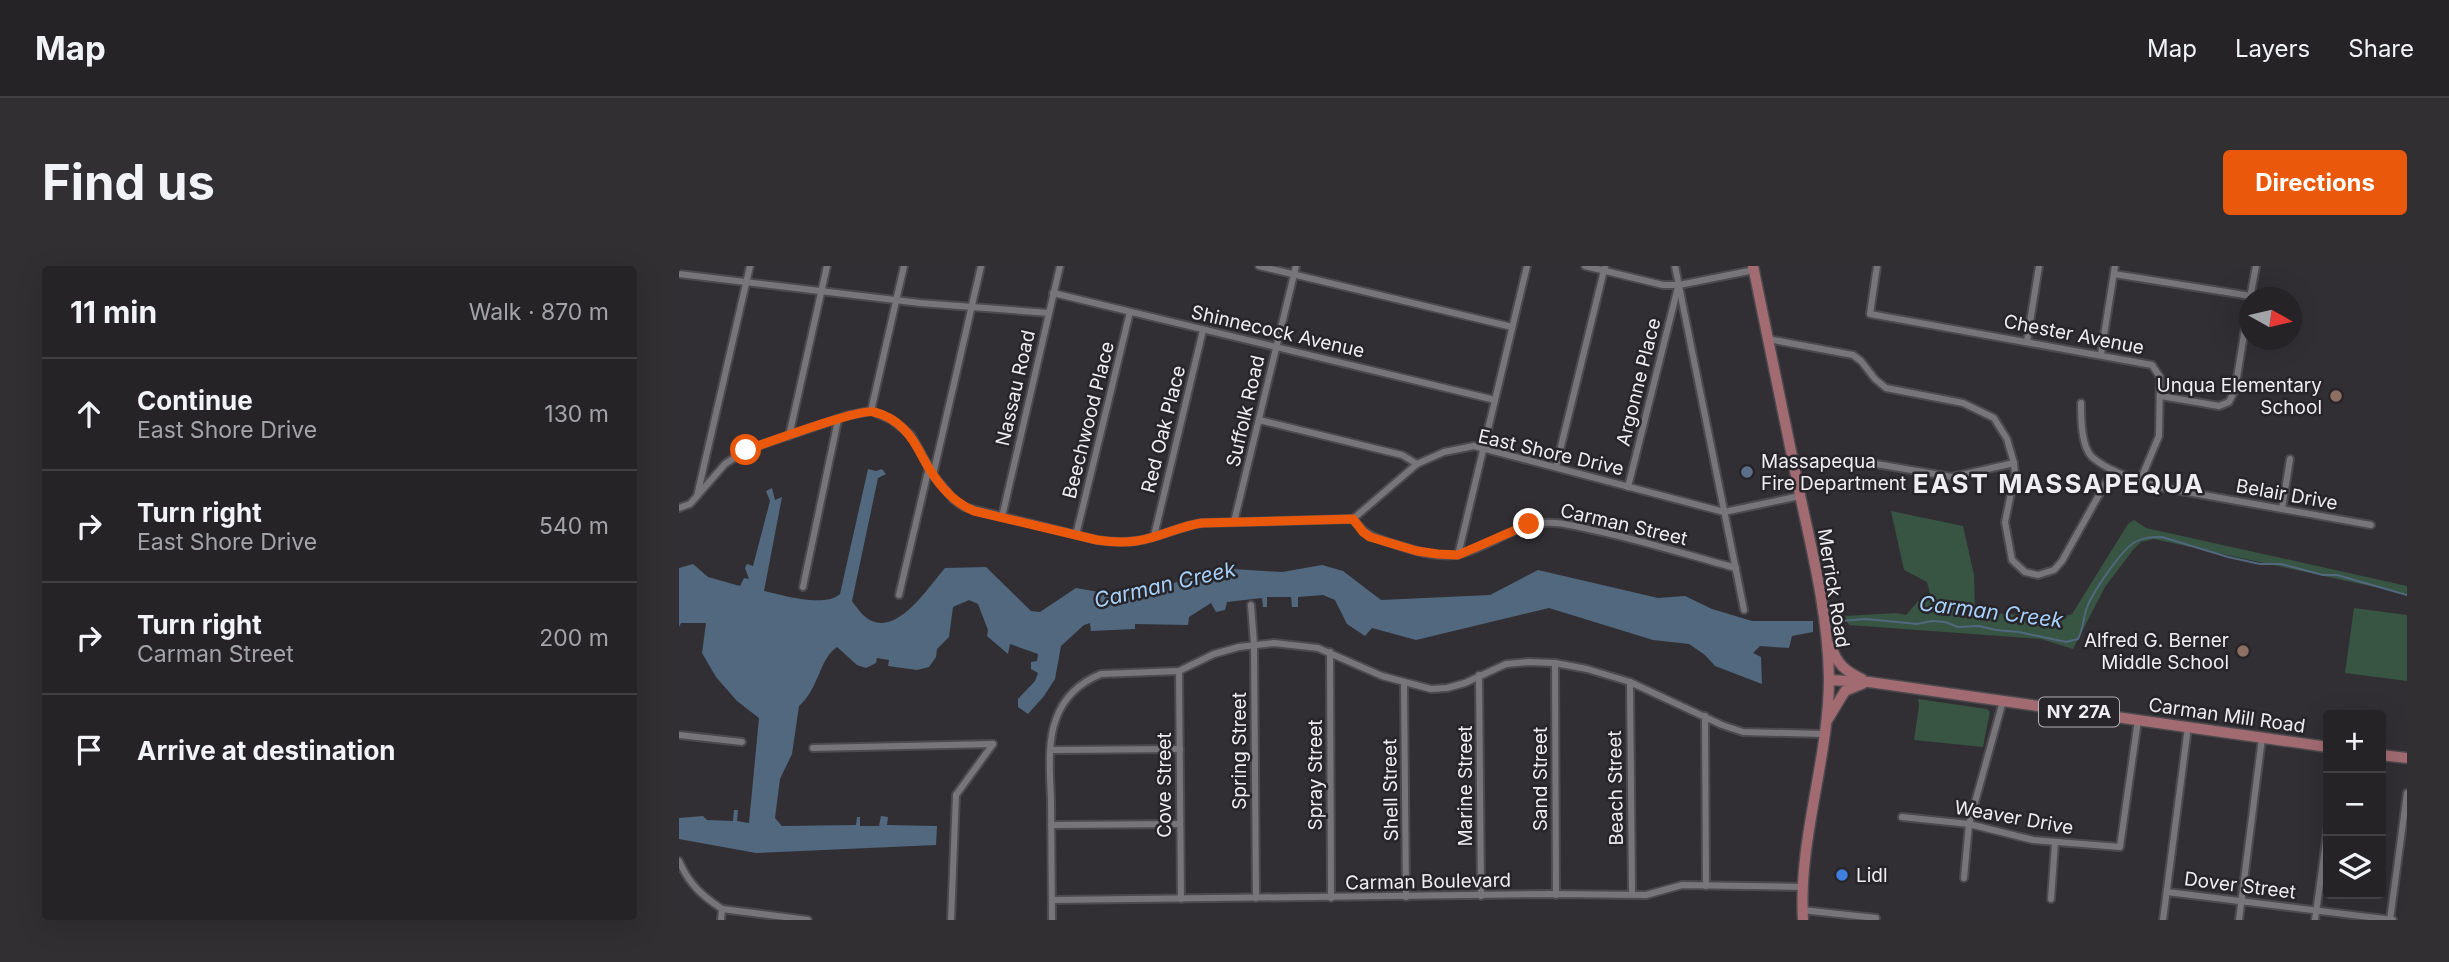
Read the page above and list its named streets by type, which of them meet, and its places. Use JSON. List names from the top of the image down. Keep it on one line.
{"streets":{"main road":["Merrick Road","NY 27A","Carman Mill Road"],"street":["Shinnecock Avenue","Chester Avenue","Argonne Place","Nassau Road","Suffolk Road","Beechwood Place","Red Oak Place","East Shore Drive","Belair Drive","Carman Street","Spring Street","Spray Street","Sand Street","Cove Street","Marine Street","Beach Street","Shell Street","Weaver Drive","Carman Boulevard","Dover Street"]},"crossings":[["Shinnecock Avenue","Nassau Road"],["Shinnecock Avenue","Suffolk Road"],["Shinnecock Avenue","Beechwood Place"],["Shinnecock Avenue","Red Oak Place"],["Chester Avenue","Belair Drive"],["Argonne Place","East Shore Drive"],["East Shore Drive","Carman Street"],["East Shore Drive","Merrick Road"],["Merrick Road","Carman Mill Road"],["Merrick Road","Carman Boulevard"],["Carman Mill Road","Weaver Drive"],["Spring Street","Carman Boulevard"],["Spray Street","Carman Boulevard"],["Sand Street","Carman Boulevard"],["Cove Street","Carman Boulevard"],["Marine Street","Carman Boulevard"],["Beach Street","Carman Boulevard"],["Shell Street","Carman Boulevard"]],"districts":["EAST MASSAPEQUA"],"water":["Carman Creek"],"places":["Unqua Elementary School","Massapequa Fire Department","Alfred G. Berner Middle School","Lidl"],"north":"right","page":{"header":"Map","nav":["Map","Layers","Share"],"buttons":"Directions","title":"Find us","heading":["11 min","Walk · 870 m"],"list":[["Continue","East Shore Drive","130 m"],["Turn right","East Shore Drive","540 m"],["Turn right","Carman Street","200 m"],"Arrive at destination"],"map_buttons":["+","−"]}}
